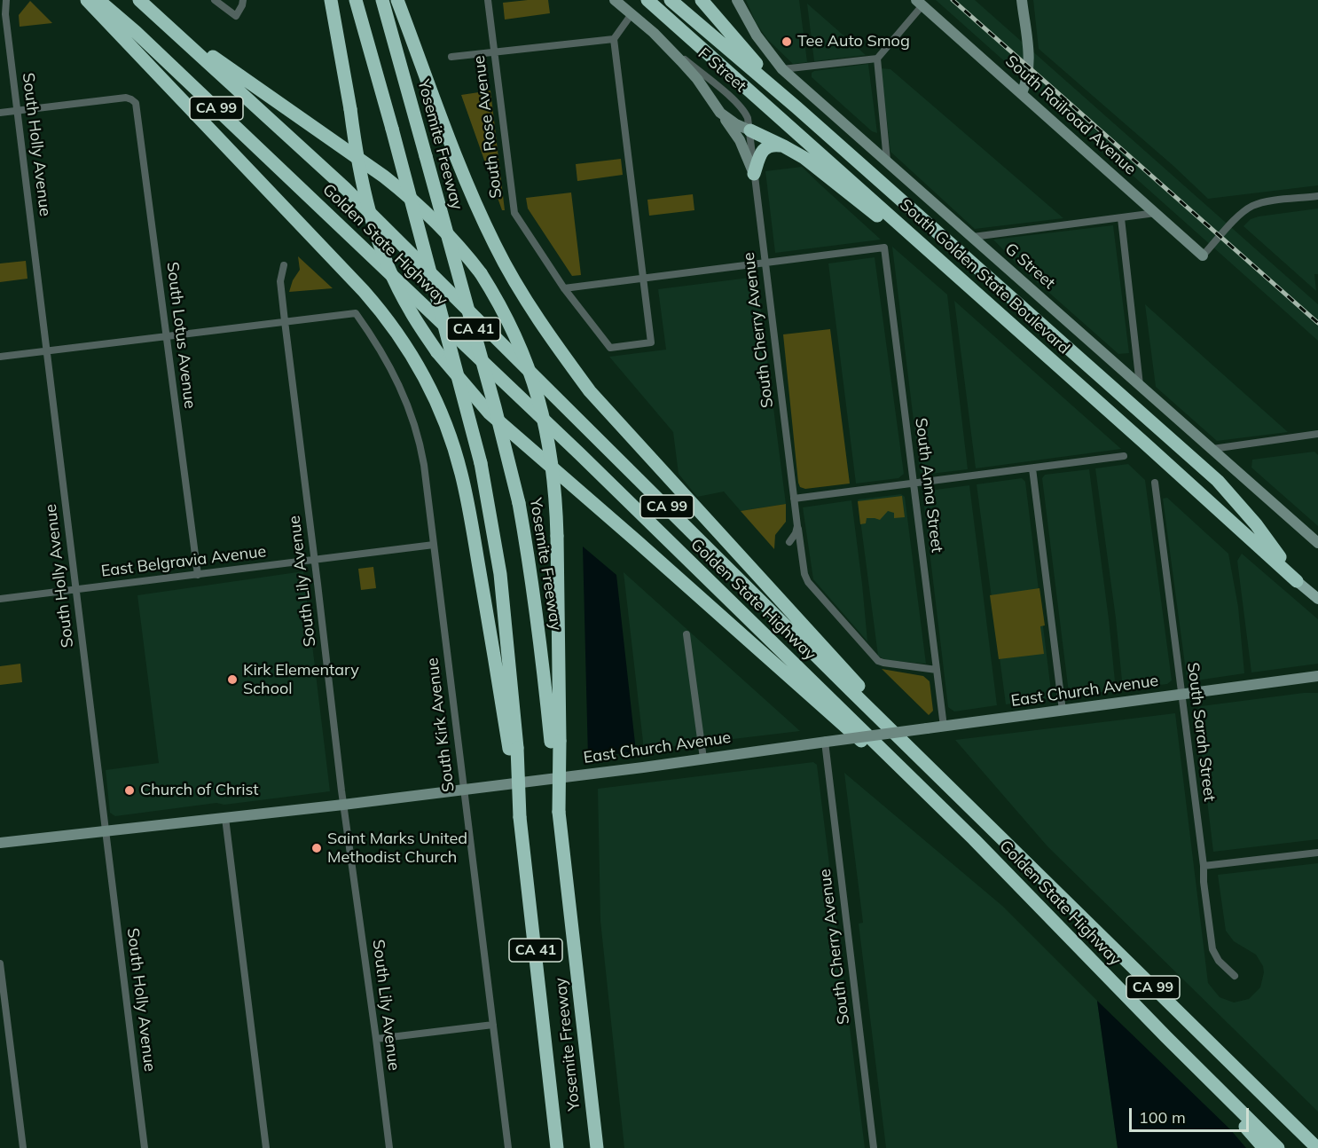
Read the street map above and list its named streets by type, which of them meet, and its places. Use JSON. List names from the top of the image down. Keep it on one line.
{"streets":{"highway":["CA 99","Yosemite Freeway","Golden State Highway","South Golden State Boulevard","CA 41"],"street":["F Street","South Railroad Avenue","South Rose Avenue","South Holly Avenue","G Street","South Cherry Avenue","South Lotus Avenue","South Anna Street","East Belgravia Avenue","South Lily Avenue","East Church Avenue","South Kirk Avenue","South Sarah Street"]},"crossings":[["F Street","South Cherry Avenue"],["South Holly Avenue","South Lotus Avenue"],["South Holly Avenue","East Belgravia Avenue"],["South Holly Avenue","East Church Avenue"],["South Cherry Avenue","South Anna Street"],["South Cherry Avenue","East Church Avenue"],["South Lotus Avenue","East Belgravia Avenue"],["South Anna Street","East Church Avenue"],["East Belgravia Avenue","South Lily Avenue"],["East Belgravia Avenue","South Kirk Avenue"],["South Lily Avenue","East Church Avenue"],["South Lily Avenue","South Kirk Avenue"],["East Church Avenue","South Kirk Avenue"],["East Church Avenue","South Sarah Street"]],"places":["Tee Auto Smog","Kirk Elementary School","Church of Christ","Saint Marks United Methodist Church"],"scale_bar":"100 m"}
